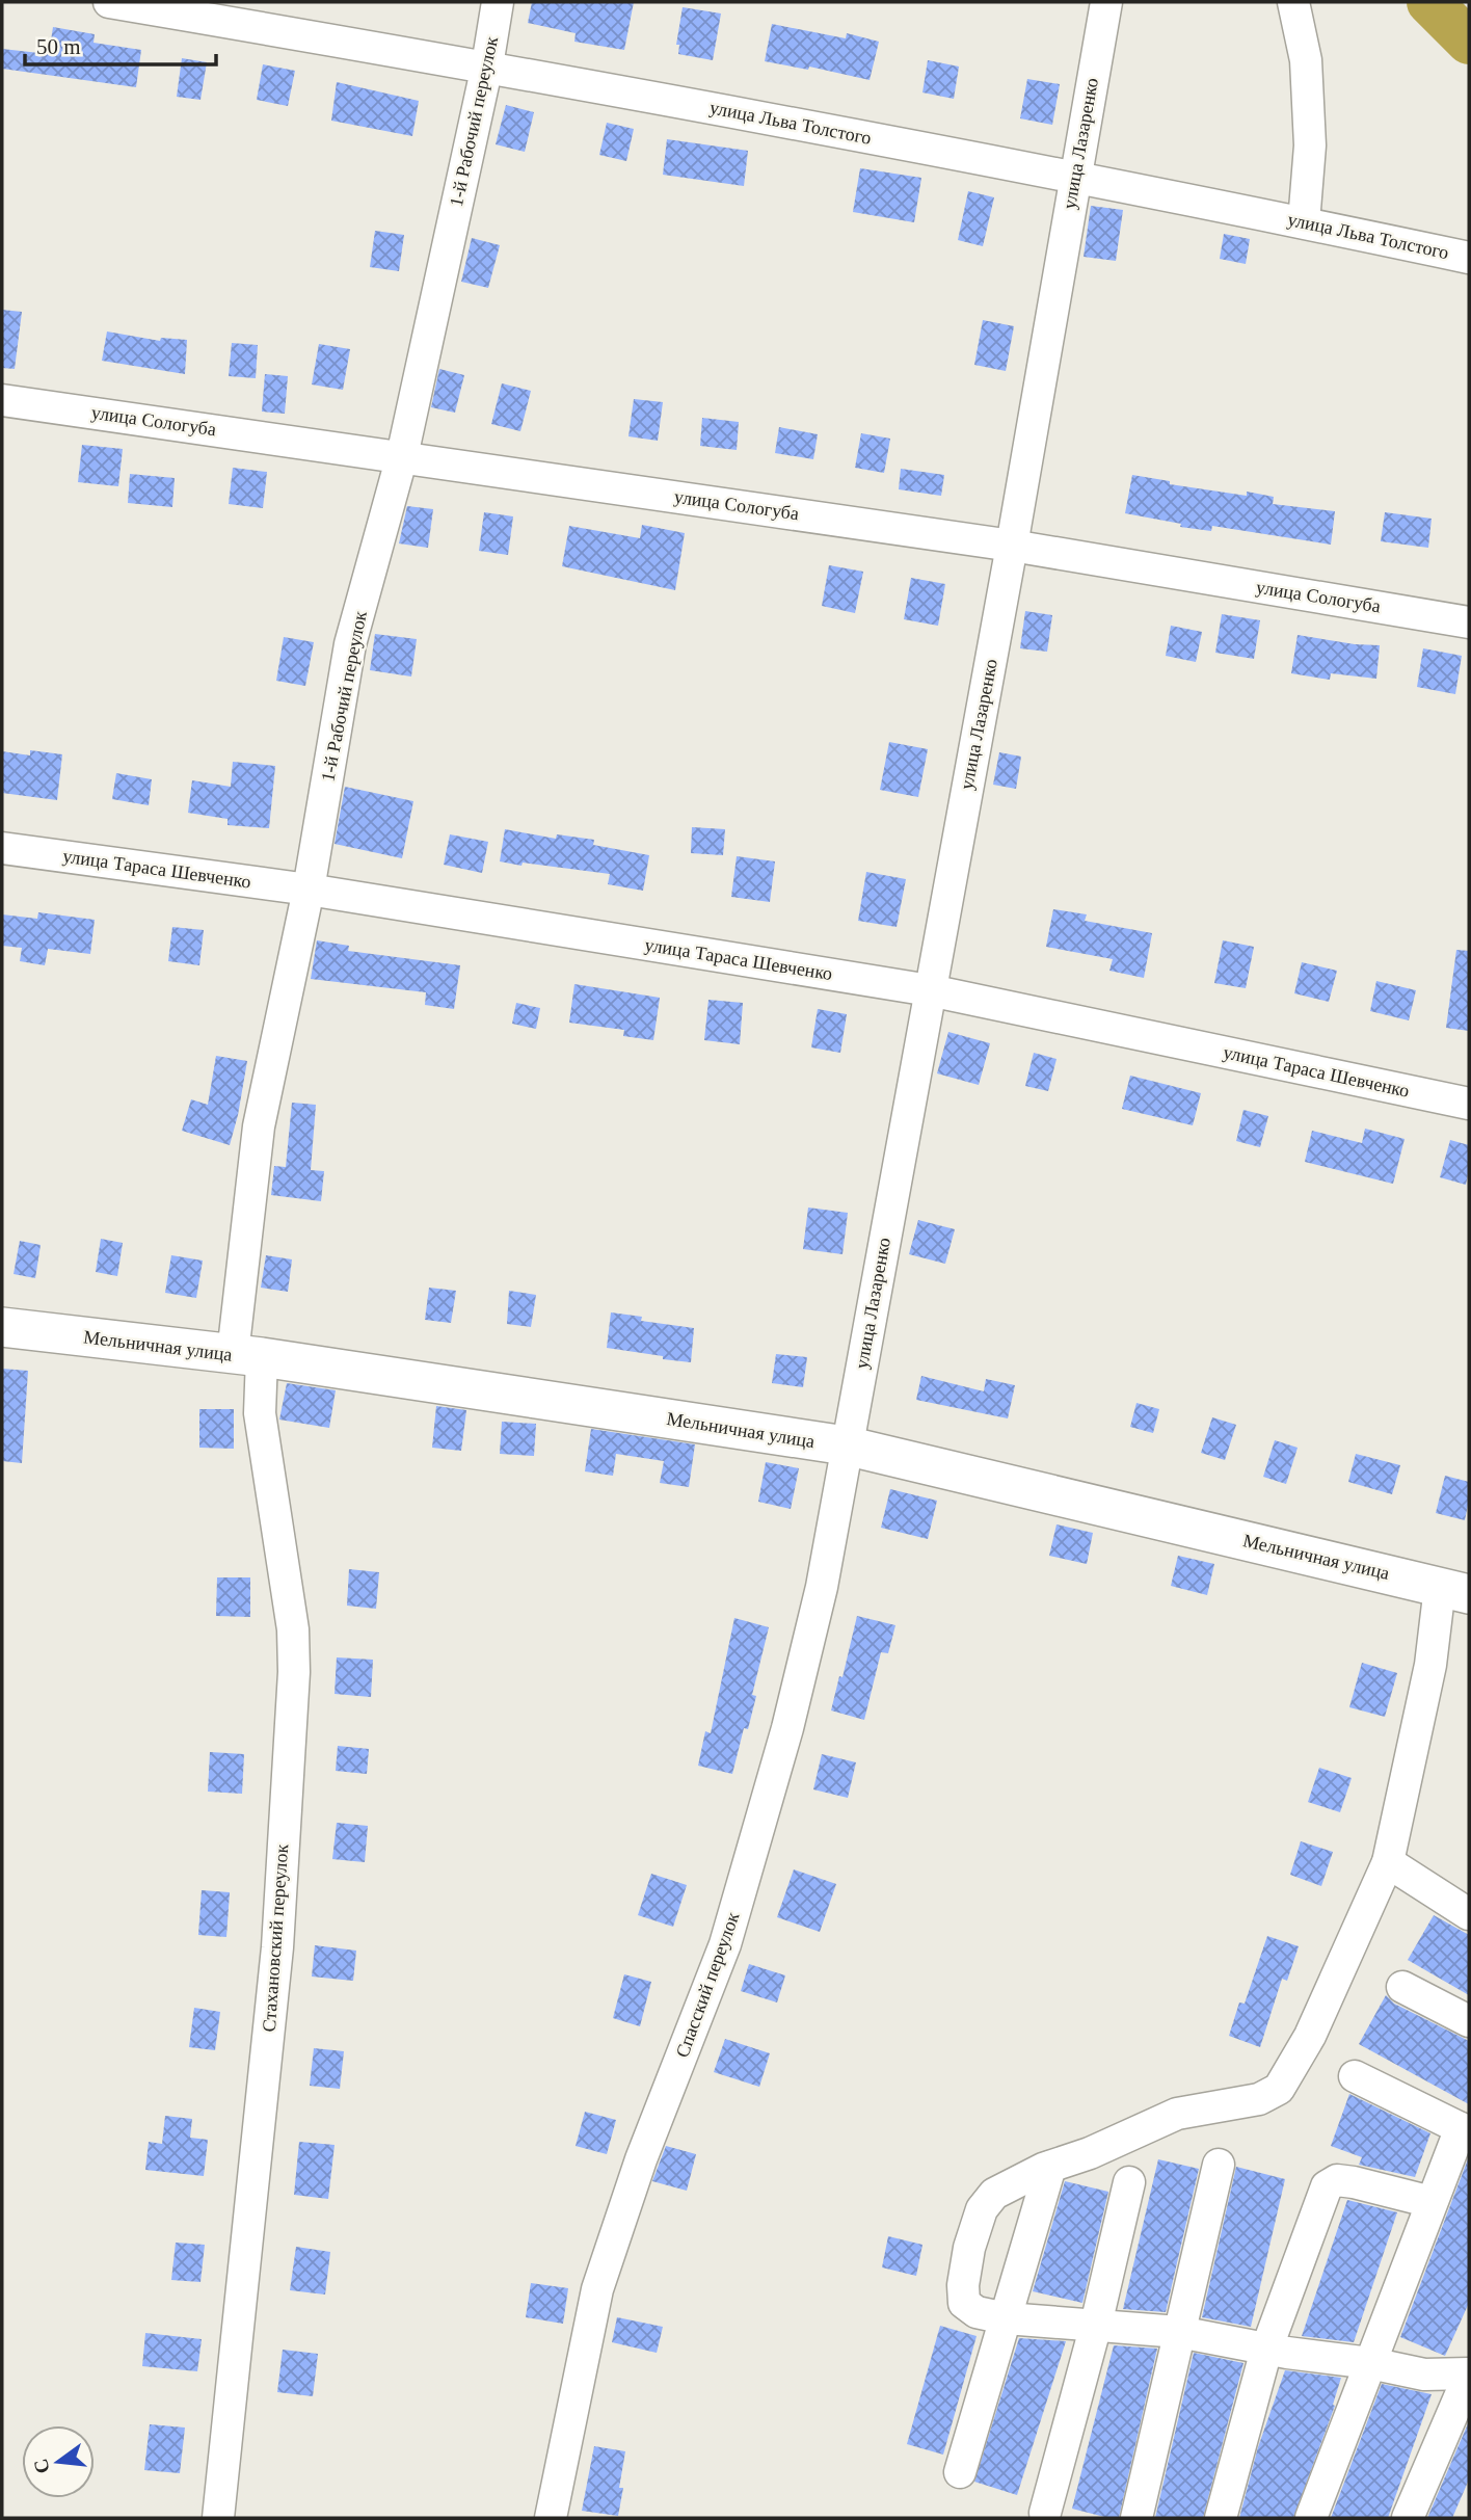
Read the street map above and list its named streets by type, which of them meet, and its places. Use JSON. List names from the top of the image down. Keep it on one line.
{"streets":{"main road":["Мельничная улица"],"street":["1-й Рабочий переулок","улица Льва Толстого","улица Лазаренко","улица Сологуба","улица Тараса Шевченко","Стахановский переулок","Спасский переулок"]},"crossings":[["1-й Рабочий переулок","улица Льва Толстого"],["1-й Рабочий переулок","улица Сологуба"],["1-й Рабочий переулок","улица Тараса Шевченко"],["1-й Рабочий переулок","Мельничная улица"],["1-й Рабочий переулок","Стахановский переулок"],["улица Льва Толстого","улица Лазаренко"],["улица Лазаренко","улица Сологуба"],["улица Лазаренко","улица Тараса Шевченко"],["улица Лазаренко","Мельничная улица"],["улица Лазаренко","Спасский переулок"],["Мельничная улица","Стахановский переулок"],["Мельничная улица","Спасский переулок"]],"scale_bar":"50 m","north":"left"}
